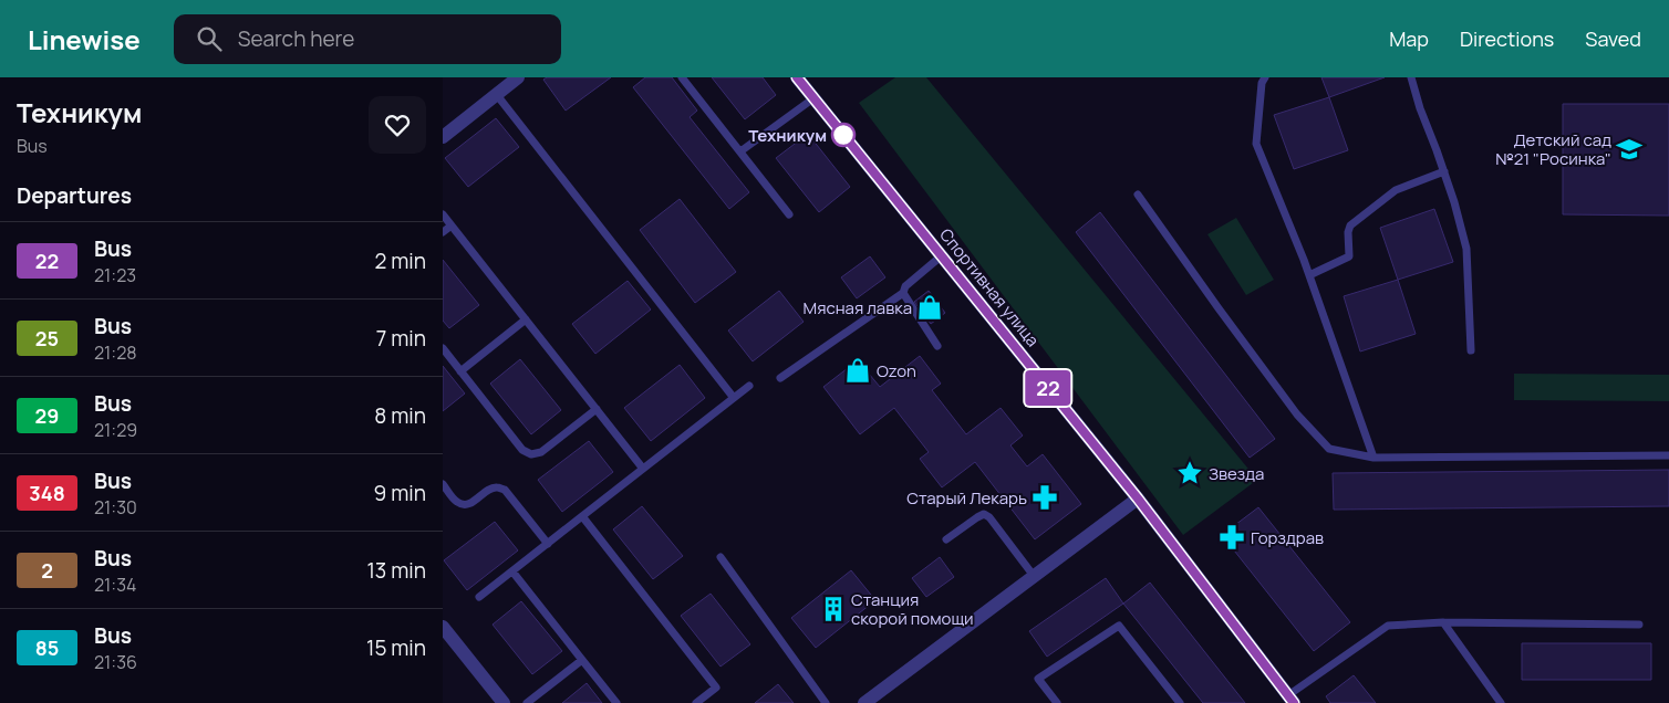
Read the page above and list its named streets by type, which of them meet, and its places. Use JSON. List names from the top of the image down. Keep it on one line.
{"streets":{"street":["Спортивная улица"]},"places":{"other":["Техникум"],"school or university":["Детский сад №21 \"Росинка\""],"shop":["Мясная лавка","Ozon"],"place":["Звезда"],"pharmacy":["Старый Лекарь","Горздрав"],"building":["Станция скорой помощи"]},"lines":["bus line 22"],"page":{"header":"Linewise","search":"Search here","nav":["Map","Directions","Saved"],"heading":[["Техникум","Bus"],"Departures"],"on_map":"22","list":[{"mark":"22","name":"Bus","note":"21:23","value":"2 min"},{"mark":"25","name":"Bus","note":"21:28","value":"7 min"},{"mark":"29","name":"Bus","note":"21:29","value":"8 min"},{"mark":"348","name":"Bus","note":"21:30","value":"9 min"},{"mark":"2","name":"Bus","note":"21:34","value":"13 min"},{"mark":"85","name":"Bus","note":"21:36","value":"15 min"}]}}
